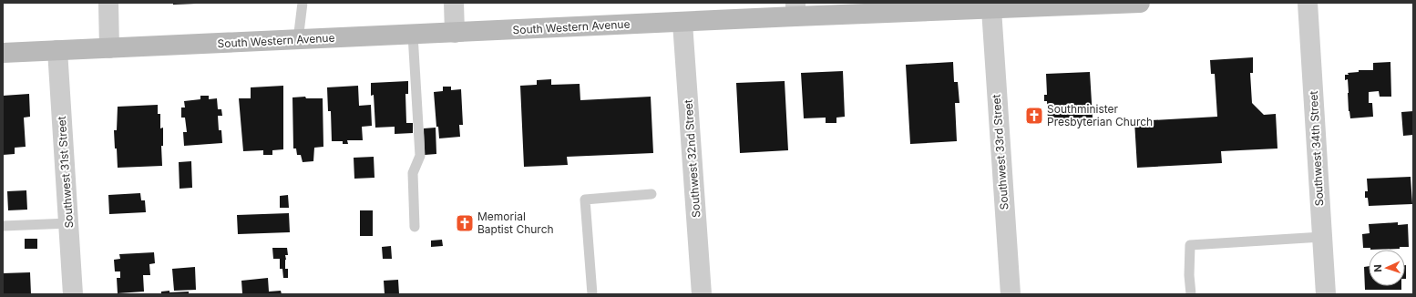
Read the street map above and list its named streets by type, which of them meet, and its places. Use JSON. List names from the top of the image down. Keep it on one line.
{"streets":{"main road":["South Western Avenue"],"street":["Southwest 34th Street","Southwest 33rd Street","Southwest 32nd Street","Southwest 31st Street"]},"crossings":[["South Western Avenue","Southwest 33rd Street"],["South Western Avenue","Southwest 32nd Street"],["South Western Avenue","Southwest 31st Street"]],"places":{"church":["Southminister Presbyterian Church","Memorial Baptist Church"]},"north":"left"}
